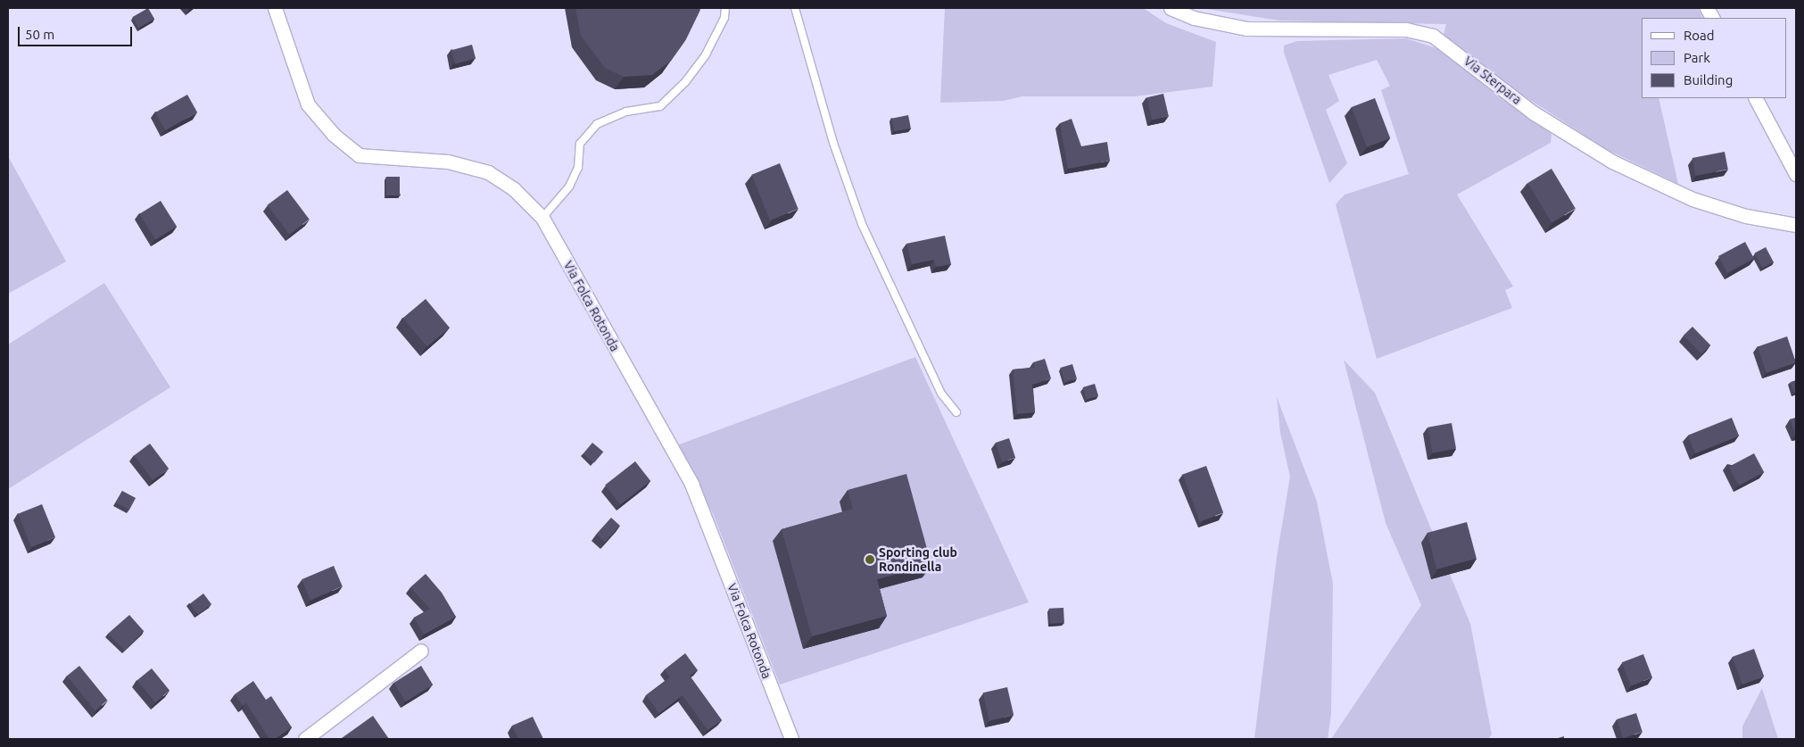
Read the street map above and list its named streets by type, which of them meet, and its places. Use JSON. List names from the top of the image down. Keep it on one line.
{"streets":{"street":["Via Sterpara","Via Folca Rotonda"]},"places":["Sporting club Rondinella"],"legend":["Road","Park","Building"],"scale_bar":"50 m"}
